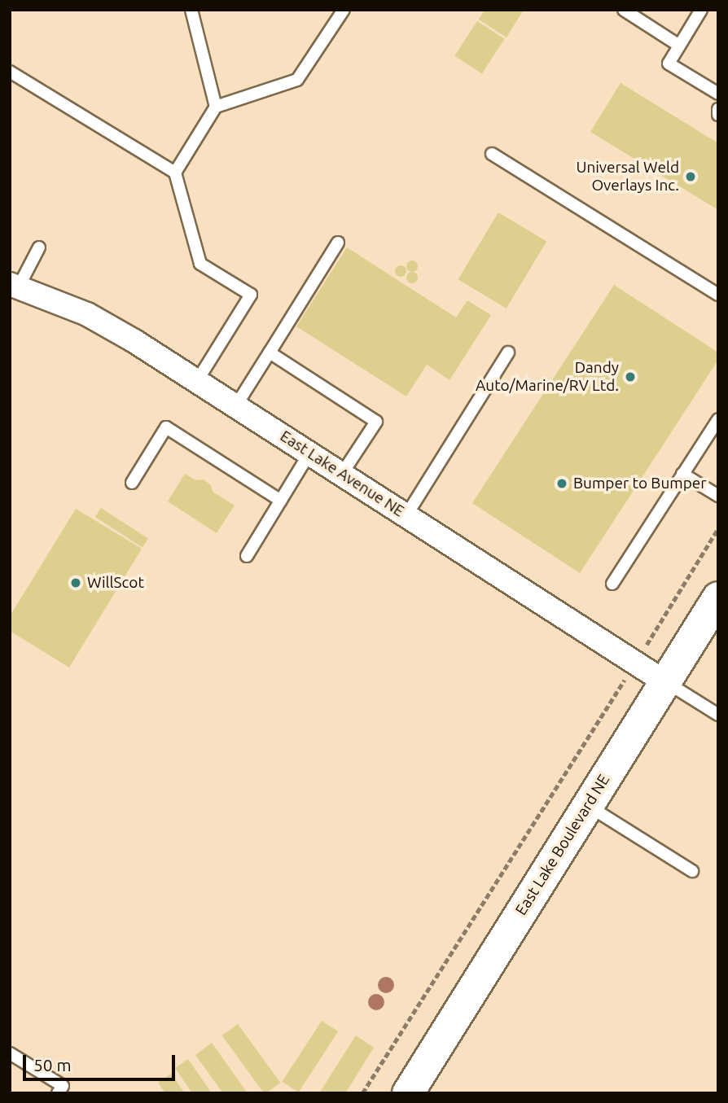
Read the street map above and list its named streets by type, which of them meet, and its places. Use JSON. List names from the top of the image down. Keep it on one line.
{"streets":{"main road":["East Lake Boulevard NE"],"street":["East Lake Avenue NE"]},"crossings":[["East Lake Avenue NE","East Lake Boulevard NE"]],"places":["Universal Weld Overlays Inc.","Dandy Auto/Marine/RV Ltd.","Bumper to Bumper","WillScot"],"scale_bar":"50 m"}
